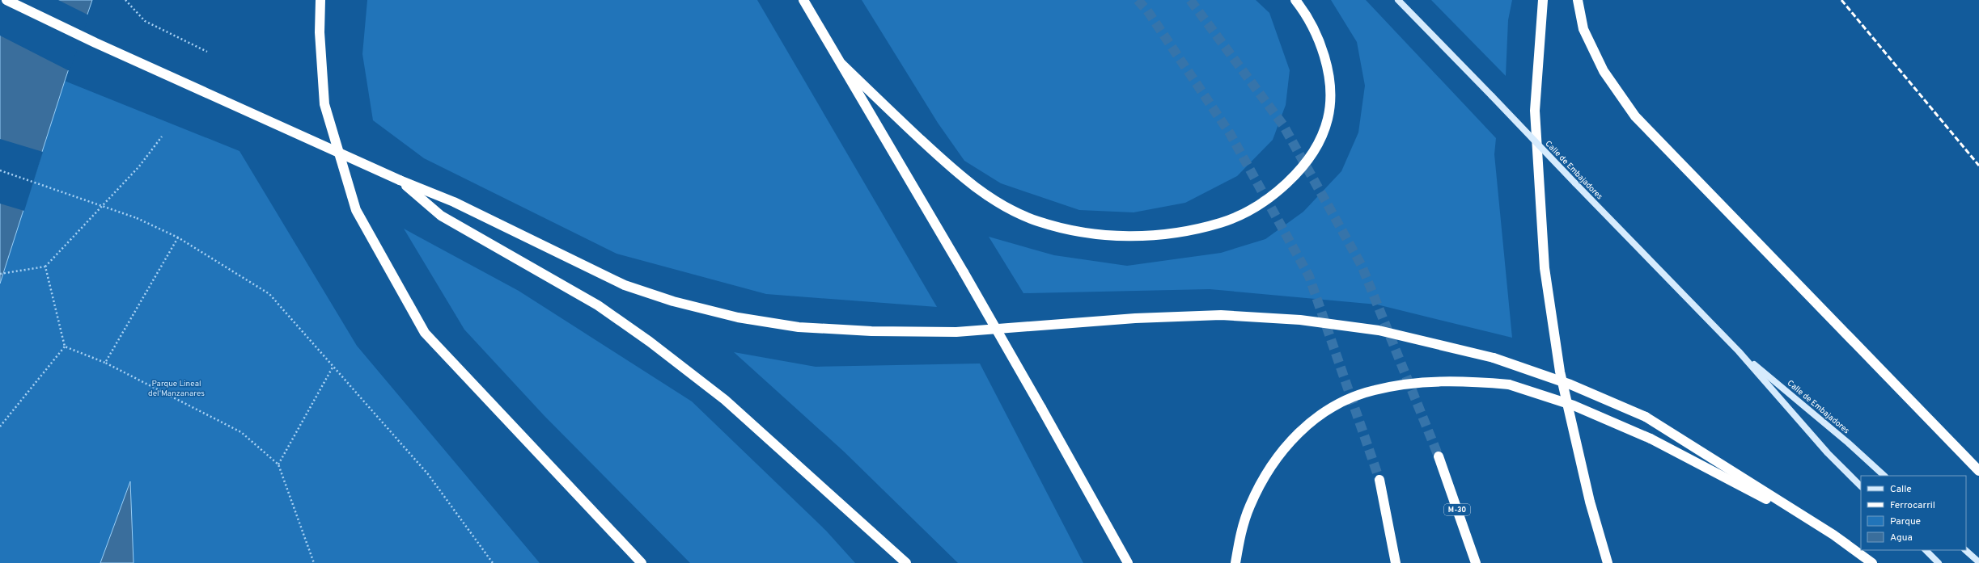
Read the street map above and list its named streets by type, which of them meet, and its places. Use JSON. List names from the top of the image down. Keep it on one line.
{"streets":{"highway":["M-30"],"main road":["Calle de Embajadores"]},"parks":["Parque Lineal del Manzanares"],"legend":["Calle","Ferrocarril","Parque","Agua"]}
